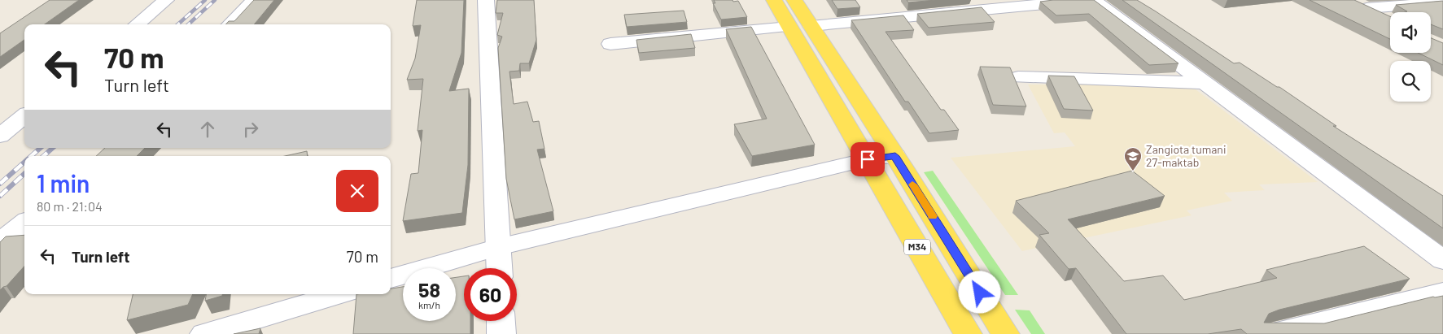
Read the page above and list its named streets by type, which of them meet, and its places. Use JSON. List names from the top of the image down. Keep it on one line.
{"streets":{"main road":["M34"]},"places":{"school or university":["Zangiota tumani 27-maktab"]},"page":{"turn":["70 m","Turn left"],"heading":["1 min","80 m · 21:04"],"list":[{"name":"Turn left","value":"70 m"}],"speed":"58 km/h","limit":"60"}}
